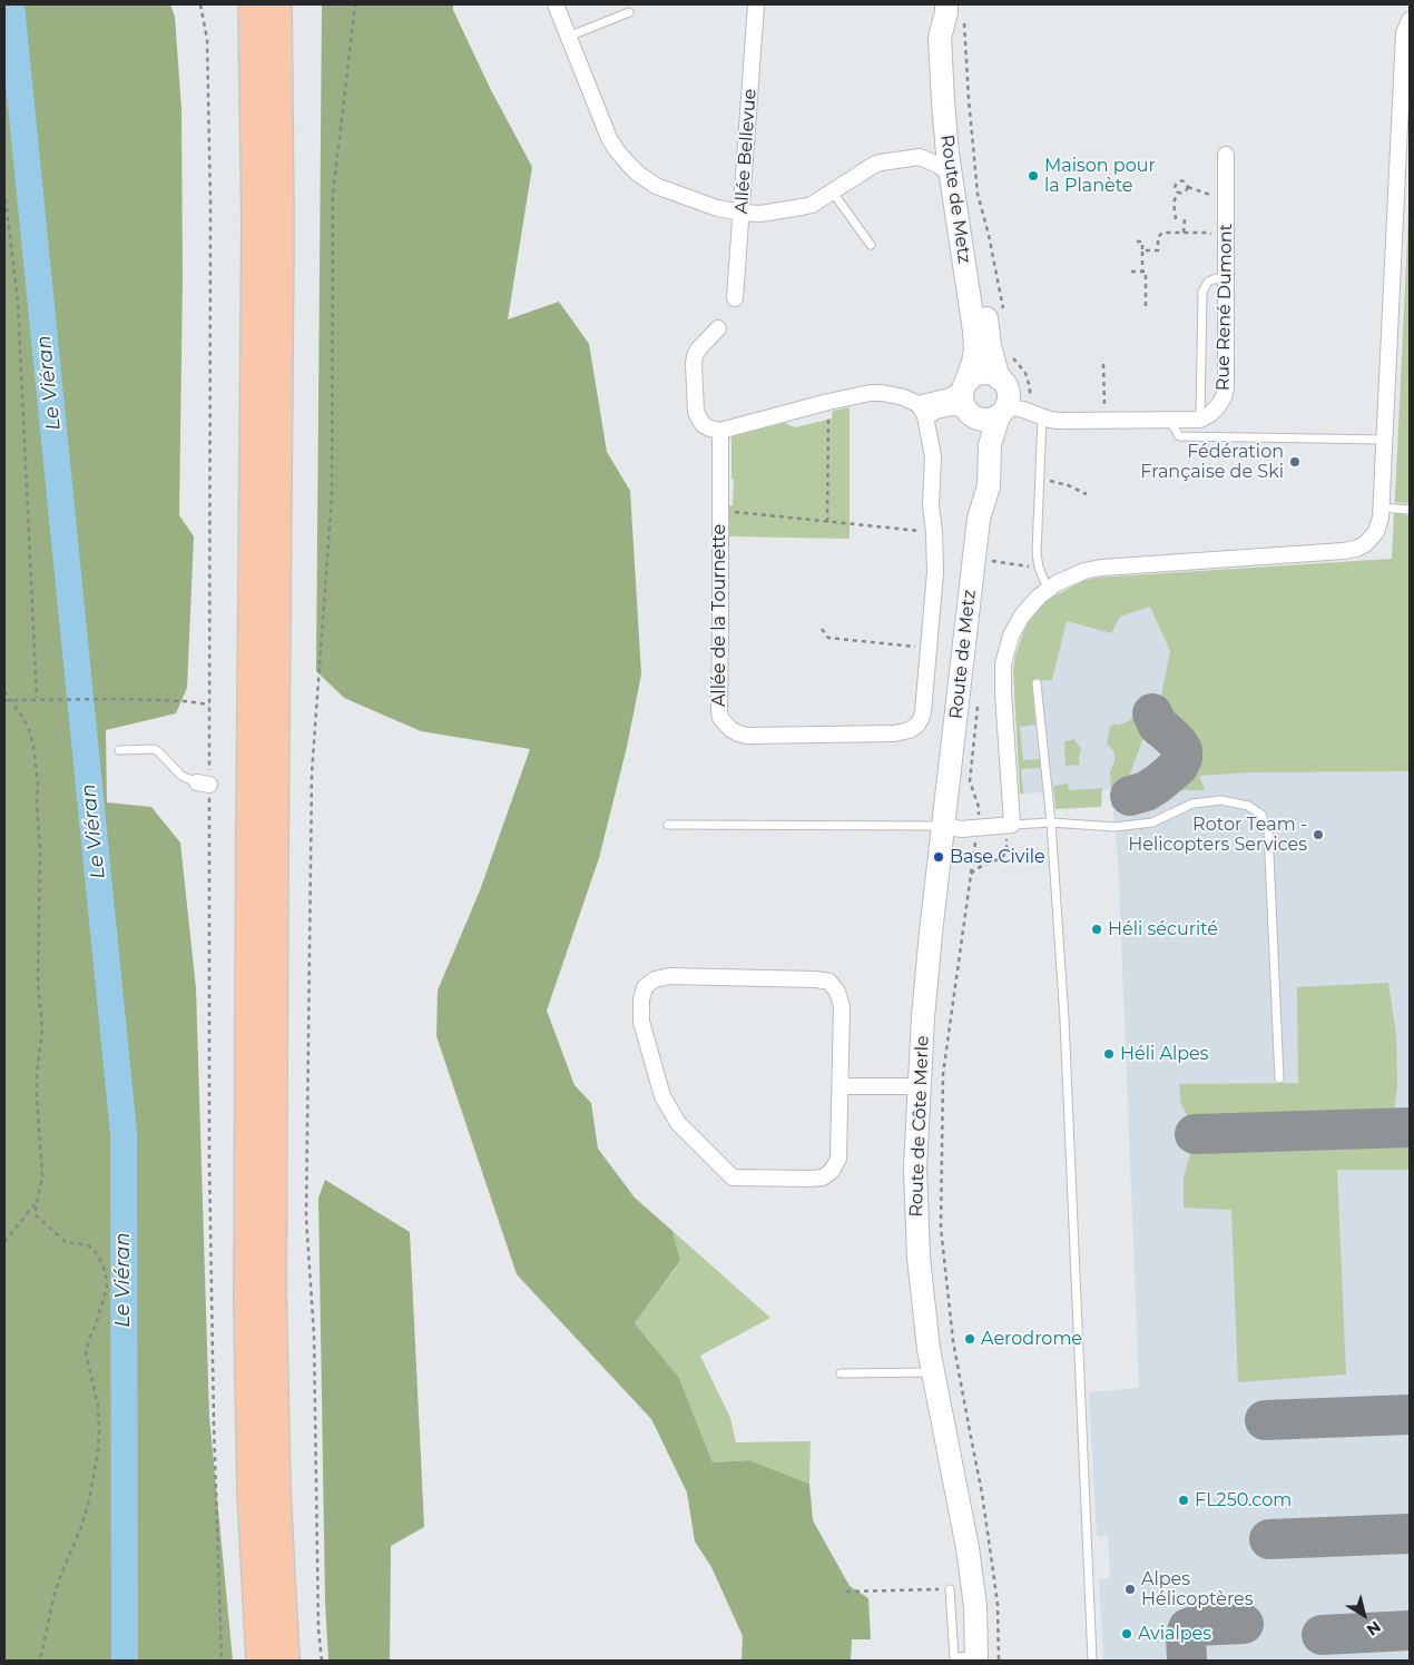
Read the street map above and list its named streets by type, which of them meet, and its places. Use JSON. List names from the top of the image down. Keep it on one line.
{"streets":{"main road":["Route de Metz","Route de Côte Merle"],"street":["Allée Bellevue","Rue René Dumont","Allée de la Tournette"]},"crossings":[["Route de Metz","Route de Côte Merle"]],"water":["Le Viéran"],"places":["Maison pour la Planète","Fédération Française de Ski","Rotor Team - Helicopters Services","Base Civile","Héli sécurité","Héli Alpes","Aerodrome","FL250.com","Alpes Hélicoptères","Avialpes"],"north":"bottom right"}
